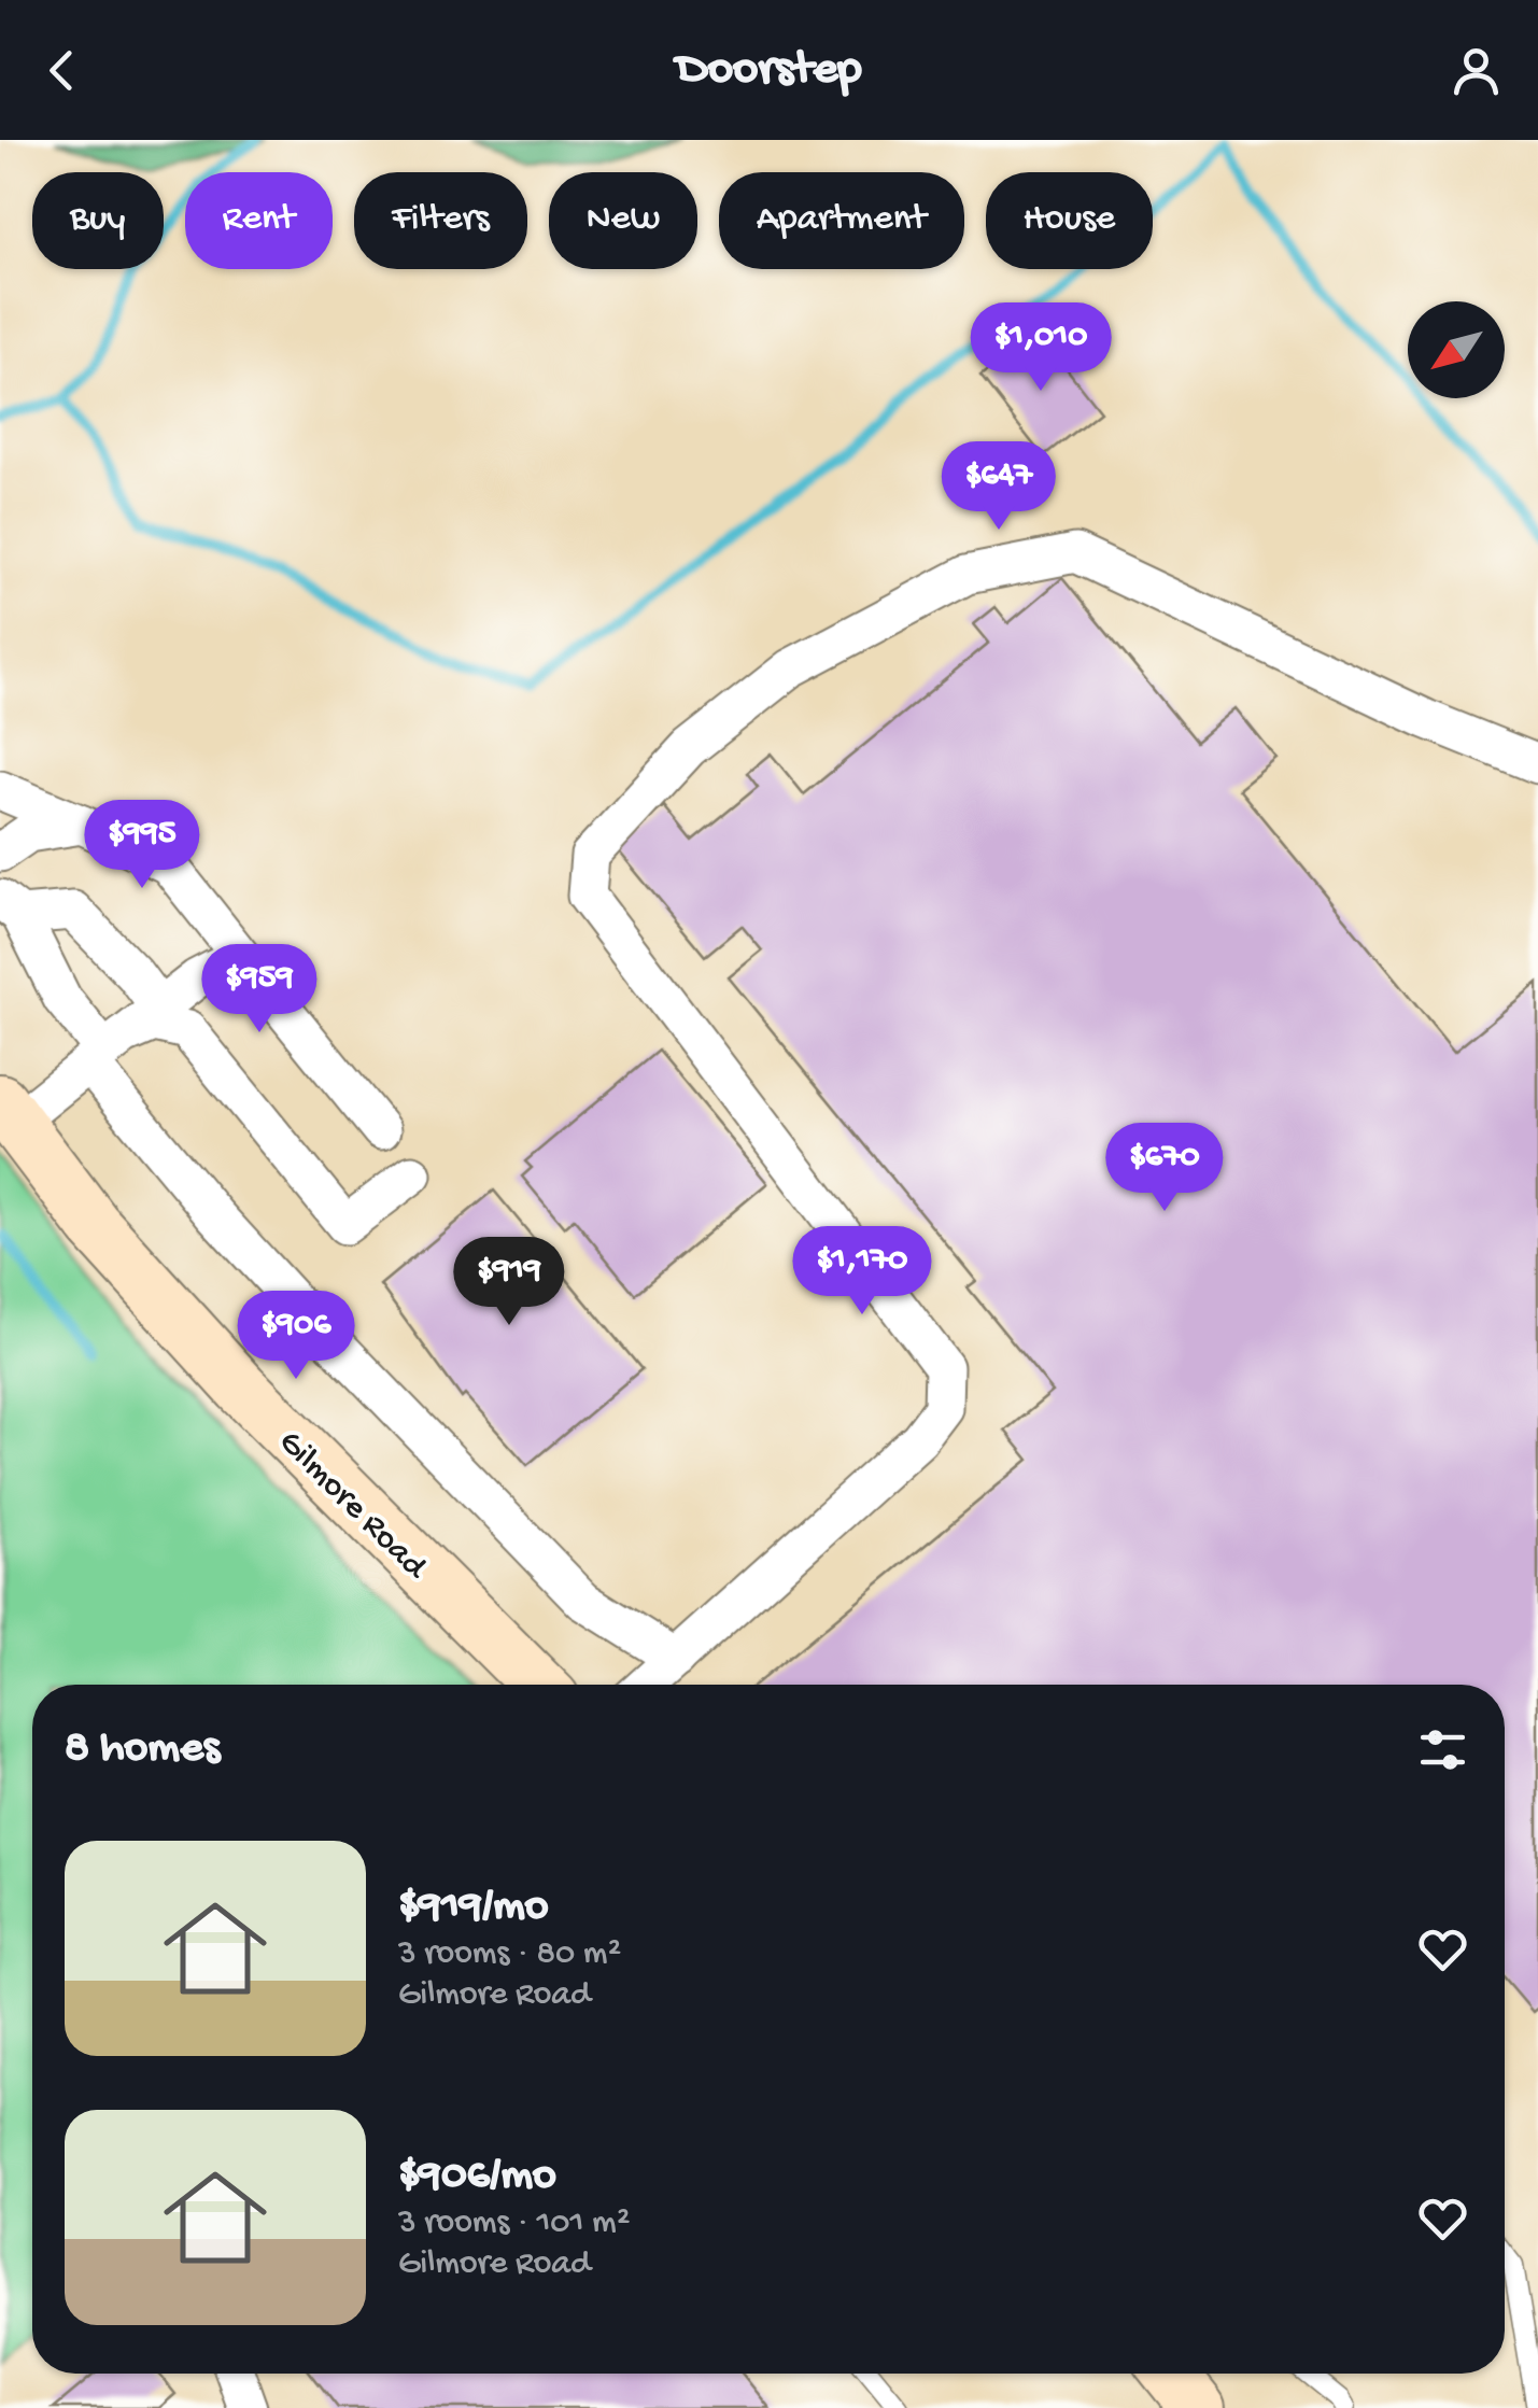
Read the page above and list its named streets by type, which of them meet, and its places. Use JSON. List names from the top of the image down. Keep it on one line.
{"streets":{"main road":["Gilmore Road"]},"north":"bottom left","page":{"header":"Doorstep","chip":["Buy","Rent","Filters","New","Apartment","House"],"price":["$1,010","$647","$995","$959","$670","$1,170","$919","$906"],"heading":"8 homes","list":[{"name":"$919/mo","note":"3 rooms · 80 m² · Gilmore Road"},{"name":"$906/mo","note":"3 rooms · 101 m² · Gilmore Road"}]}}
